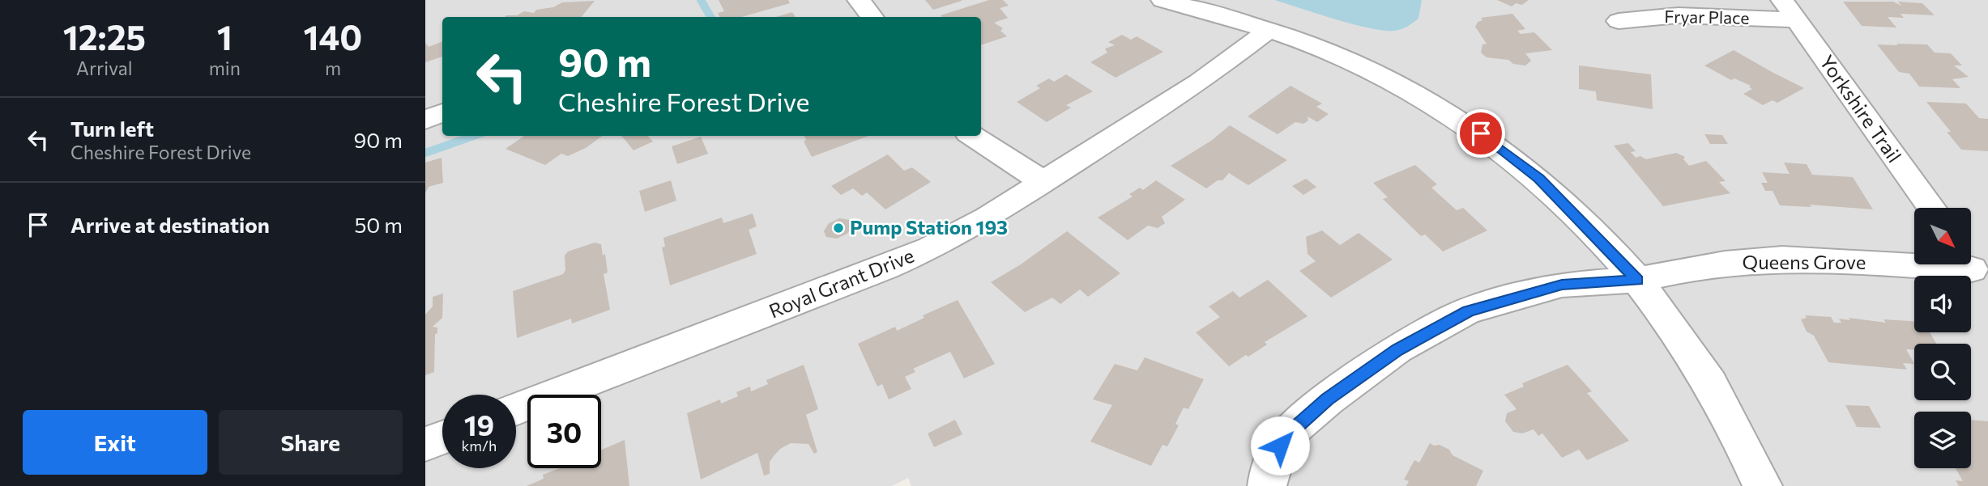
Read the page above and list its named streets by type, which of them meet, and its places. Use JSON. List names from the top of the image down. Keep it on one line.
{"streets":{"street":["Fryar Place","Yorkshire Trail","Queens Grove","Royal Grant Drive"]},"crossings":[["Fryar Place","Yorkshire Trail"]],"places":["Pump Station 193"],"north":"bottom right","page":{"eta":["12:25","Arrival","1","min","140","m"],"turn":["90 m","Cheshire Forest Drive"],"list":[{"name":"Turn left","note":"Cheshire Forest Drive","value":"90 m"},{"name":"Arrive at destination","value":"50 m"}],"speed":"19 km/h","limit":"30","buttons":["Exit","Share"]}}
